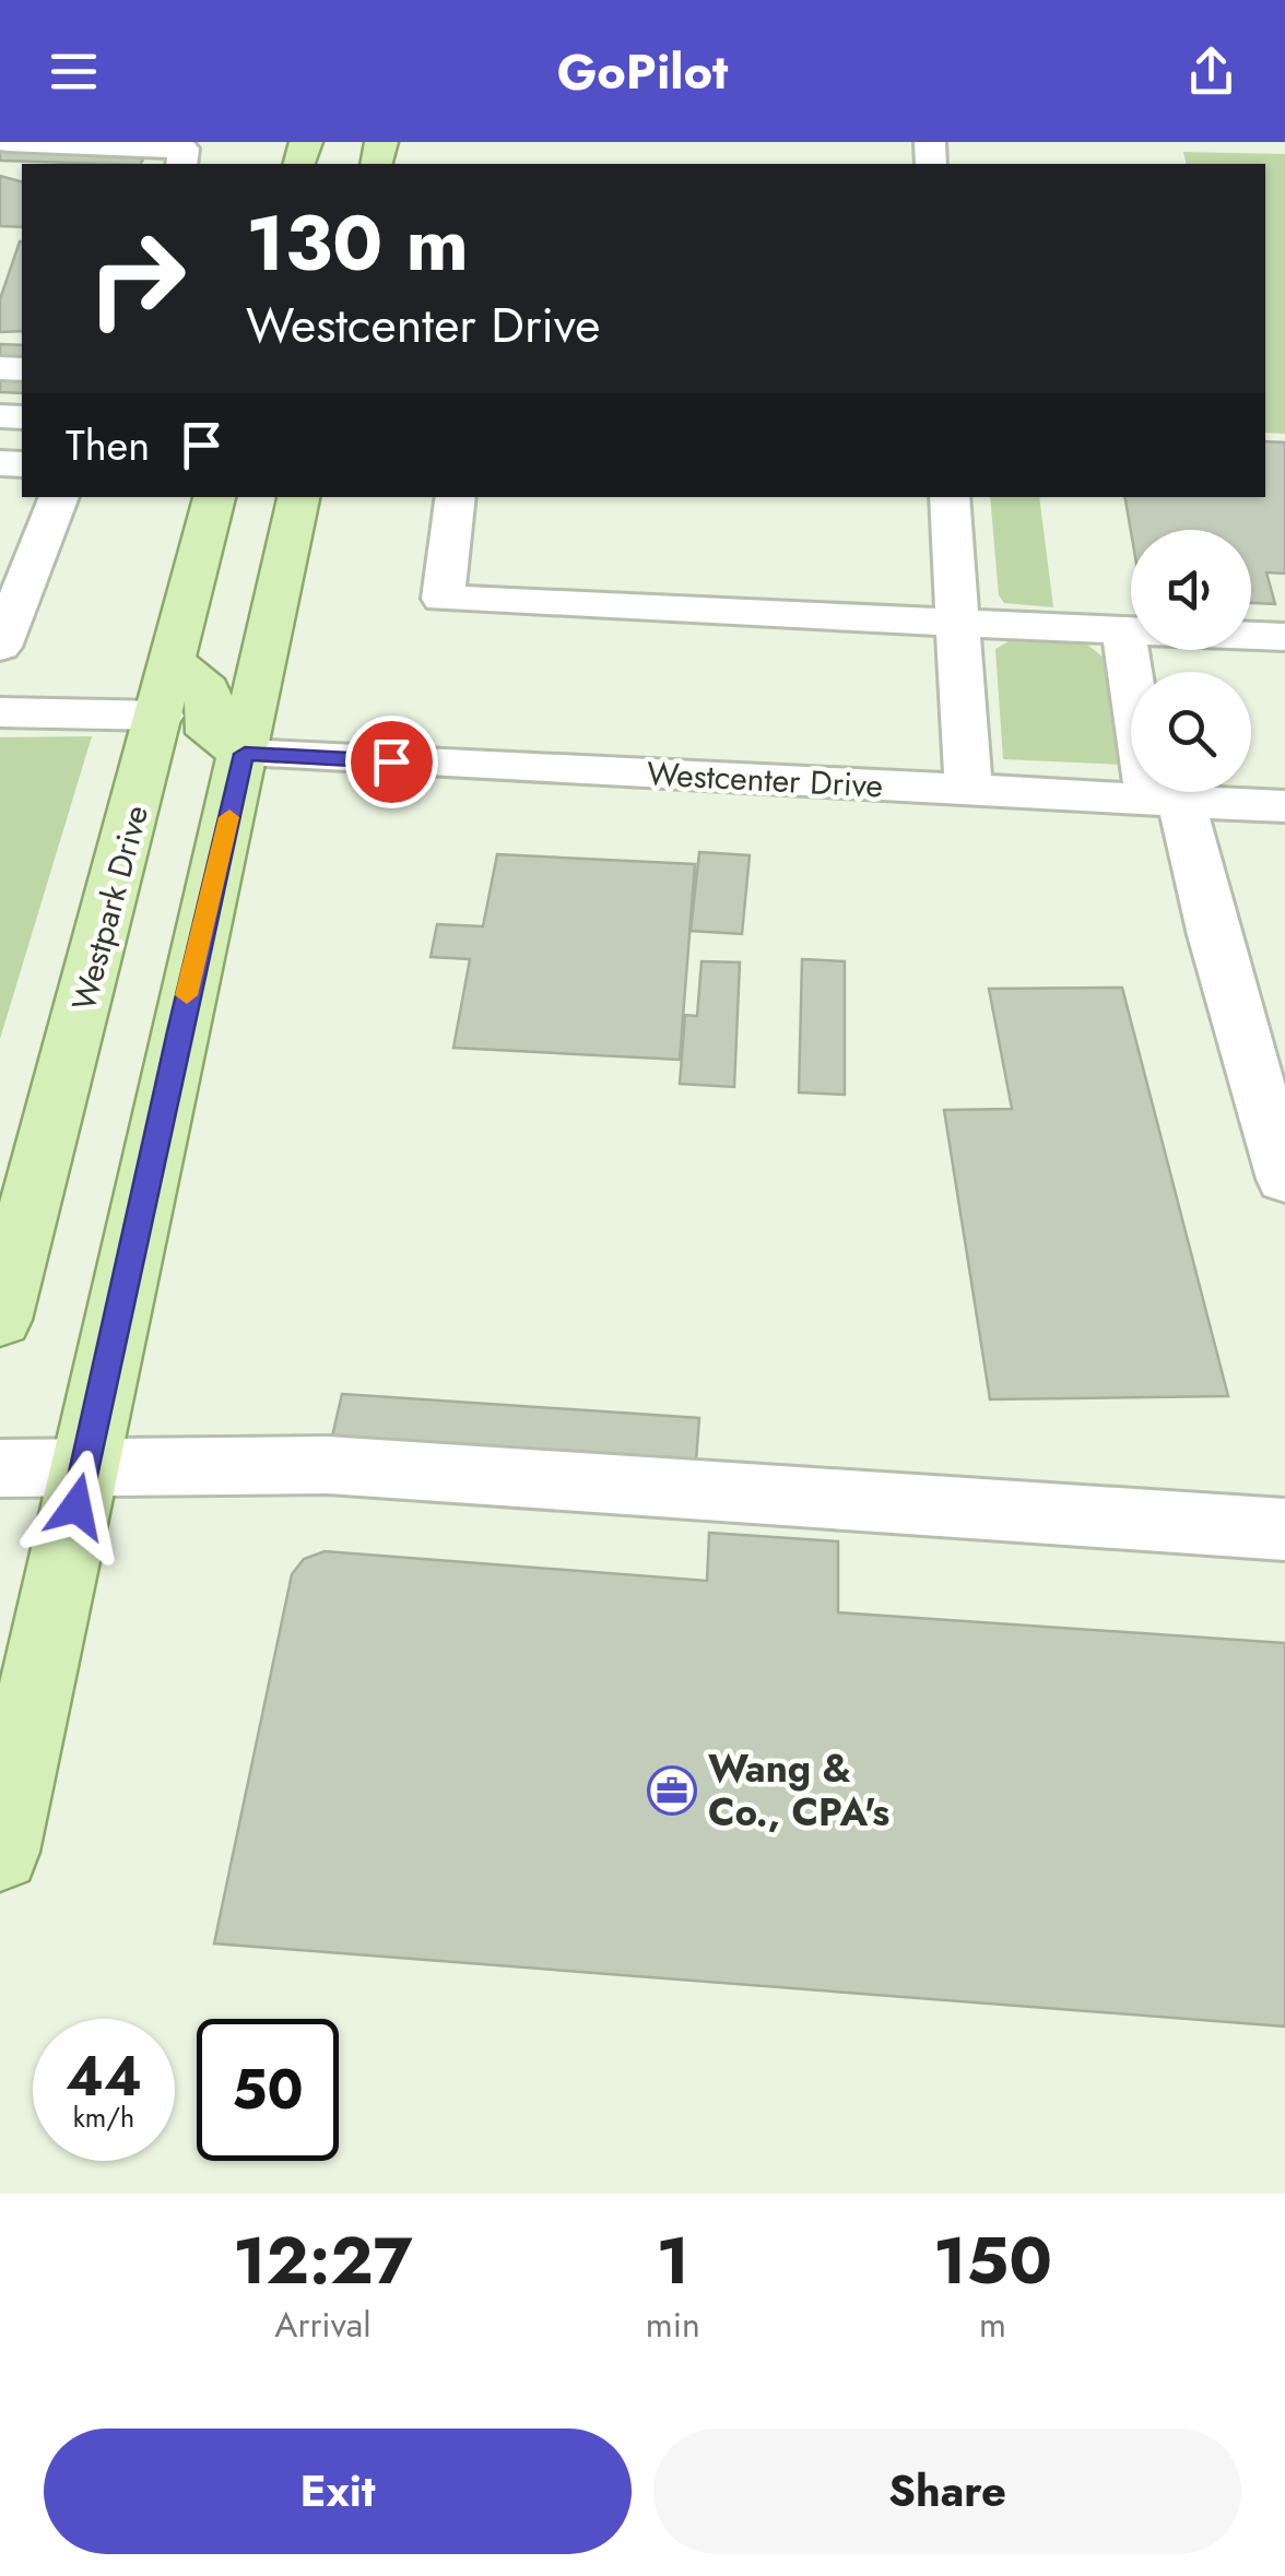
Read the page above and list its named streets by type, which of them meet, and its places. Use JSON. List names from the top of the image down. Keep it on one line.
{"streets":{"main road":["Westpark Drive"],"street":["Westcenter Drive"]},"places":{"office":["Wang & Co., CPA's"]},"page":{"header":"GoPilot","turn":["130 m","Westcenter Drive"],"then":"Then","speed":"44 km/h","limit":"50","eta":["12:27","Arrival","1","min","150","m"],"buttons":["Exit","Share"]}}
